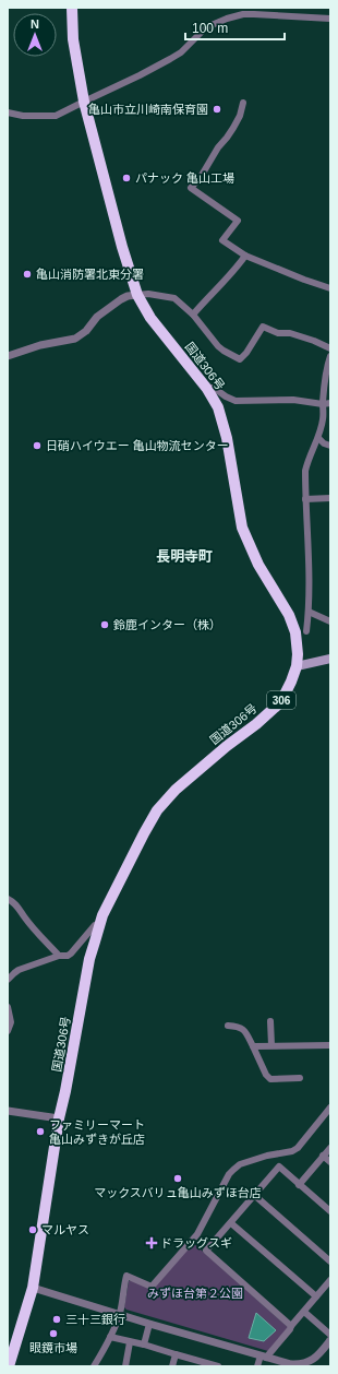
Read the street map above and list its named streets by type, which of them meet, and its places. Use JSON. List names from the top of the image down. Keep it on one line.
{"streets":{"highway":["国道306号","306"]},"districts":["長明寺町"],"parks":["みずほ台第２公園"],"places":{"other":["亀山市立川崎南保育園","パナック 亀山工場","亀山消防署北東分署","日硝ハイウエー 亀山物流センター","鈴鹿インター（株）","ファミリーマート 亀山みずきが丘店","マックスバリュ亀山みずほ台店","マルヤス","三十三銀行","眼鏡市場"],"health":["ドラッグスギ"]},"scale_bar":"100 m","north":"top"}
